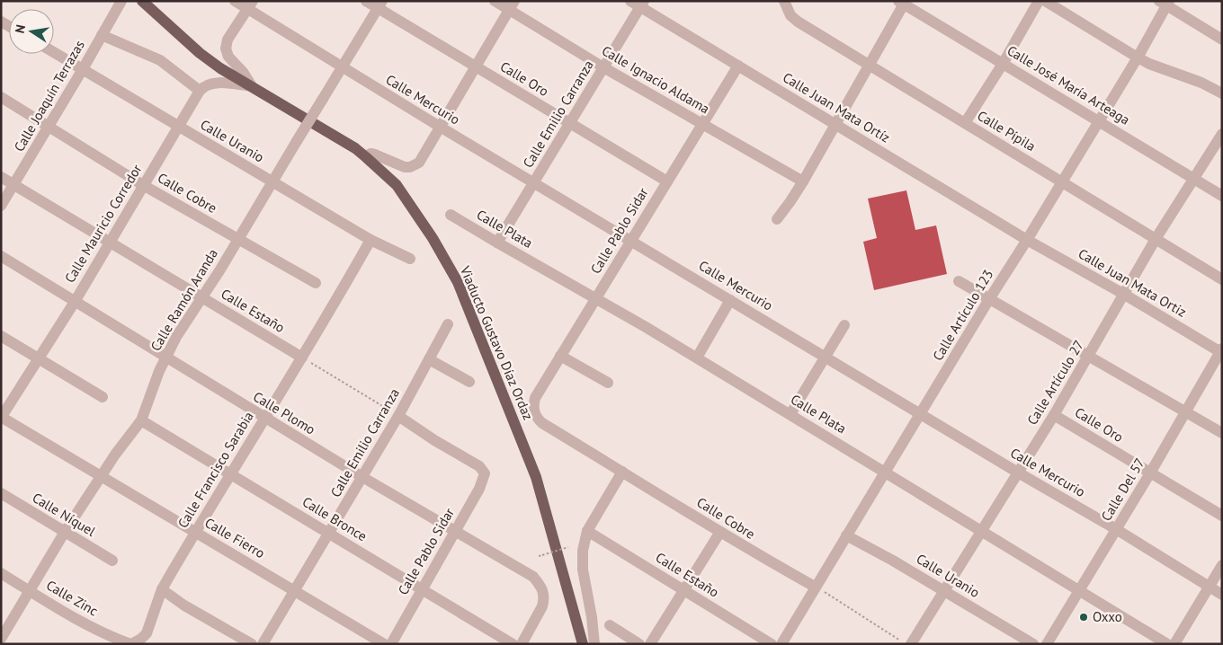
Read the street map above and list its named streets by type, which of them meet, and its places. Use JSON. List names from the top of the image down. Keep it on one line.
{"streets":{"main road":["Viaducto Gustavo Díaz Ordaz"],"street":["Calle Oro","Calle Ignacio Aldama","Calle José María Arteaga","Calle Joaquín Terrazas","Calle Mercurio","Calle Juan Mata Ortíz","Calle Emilio Carranza","Calle Pípila","Calle Uranio","Calle Cobre","Calle Mauricio Corredor","Calle Plata","Calle Pablo Sidar","Calle Juan Mata Ortiz","Calle Ramón Aranda","Calle Estaño","Calle Artículo 123","Calle Artículo 27","Calle Plomo","Calle Francisco Sarabia","Calle Del 57","Calle Níquel","Calle Bronce","Calle Fierro","Calle Zinc"]},"crossings":[["Calle Oro","Calle Emilio Carranza"],["Calle Oro","Calle Pablo Sidar"],["Calle Oro","Calle Ramón Aranda"],["Calle Oro","Calle Artículo 27"],["Calle Oro","Calle Del 57"],["Calle Ignacio Aldama","Calle Emilio Carranza"],["Calle Ignacio Aldama","Calle Pablo Sidar"],["Calle José María Arteaga","Calle Artículo 123"],["Calle José María Arteaga","Calle Artículo 27"],["Calle Joaquín Terrazas","Calle Uranio"],["Calle Joaquín Terrazas","Calle Cobre"],["Calle Joaquín Terrazas","Calle Estaño"],["Calle Mercurio","Calle Emilio Carranza"],["Calle Mercurio","Calle Pablo Sidar"],["Calle Mercurio","Calle Ramón Aranda"],["Calle Mercurio","Calle Artículo 123"],["Calle Mercurio","Calle Artículo 27"],["Calle Mercurio","Calle Del 57"],["Calle Juan Mata Ortíz","Calle Emilio Carranza"],["Calle Juan Mata Ortíz","Calle Pablo Sidar"],["Calle Juan Mata Ortíz","Calle Juan Mata Ortiz"],["Calle Juan Mata Ortíz","Calle Artículo 123"],["Calle Emilio Carranza","Calle Plata"],["Calle Emilio Carranza","Calle Pablo Sidar"],["Calle Emilio Carranza","Calle Plomo"],["Calle Emilio Carranza","Calle Bronce"],["Calle Emilio Carranza","Calle Fierro"],["Calle Pípila","Calle Artículo 123"],["Calle Pípila","Calle Artículo 27"],["Calle Uranio","Calle Mauricio Corredor"],["Calle Uranio","Calle Ramón Aranda"],["Calle Uranio","Calle Artículo 123"],["Calle Uranio","Calle Artículo 27"],["Calle Uranio","Calle Francisco Sarabia"],["Calle Cobre","Calle Mauricio Corredor"],["Calle Cobre","Calle Pablo Sidar"],["Calle Cobre","Calle Ramón Aranda"],["Calle Cobre","Calle Artículo 123"],["Calle Mauricio Corredor","Calle Estaño"],["Calle Mauricio Corredor","Calle Plomo"],["Calle Mauricio Corredor","Calle Fierro"],["Calle Plata","Calle Pablo Sidar"],["Calle Plata","Calle Artículo 123"],["Calle Plata","Calle Artículo 27"],["Calle Plata","Calle Del 57"],["Calle Pablo Sidar","Calle Plomo"],["Calle Pablo Sidar","Calle Bronce"],["Calle Juan Mata Ortiz","Calle Artículo 123"],["Calle Juan Mata Ortiz","Calle Artículo 27"],["Calle Juan Mata Ortiz","Calle Del 57"],["Calle Ramón Aranda","Calle Estaño"],["Calle Ramón Aranda","Calle Plomo"],["Calle Ramón Aranda","Calle Níquel"],["Calle Ramón Aranda","Calle Bronce"],["Calle Ramón Aranda","Calle Fierro"],["Calle Ramón Aranda","Calle Zinc"],["Calle Estaño","Calle Francisco Sarabia"],["Calle Plomo","Calle Francisco Sarabia"],["Calle Francisco Sarabia","Calle Bronce"],["Calle Francisco Sarabia","Calle Fierro"],["Calle Francisco Sarabia","Calle Zinc"]],"places":["Oxxo"],"north":"left"}
